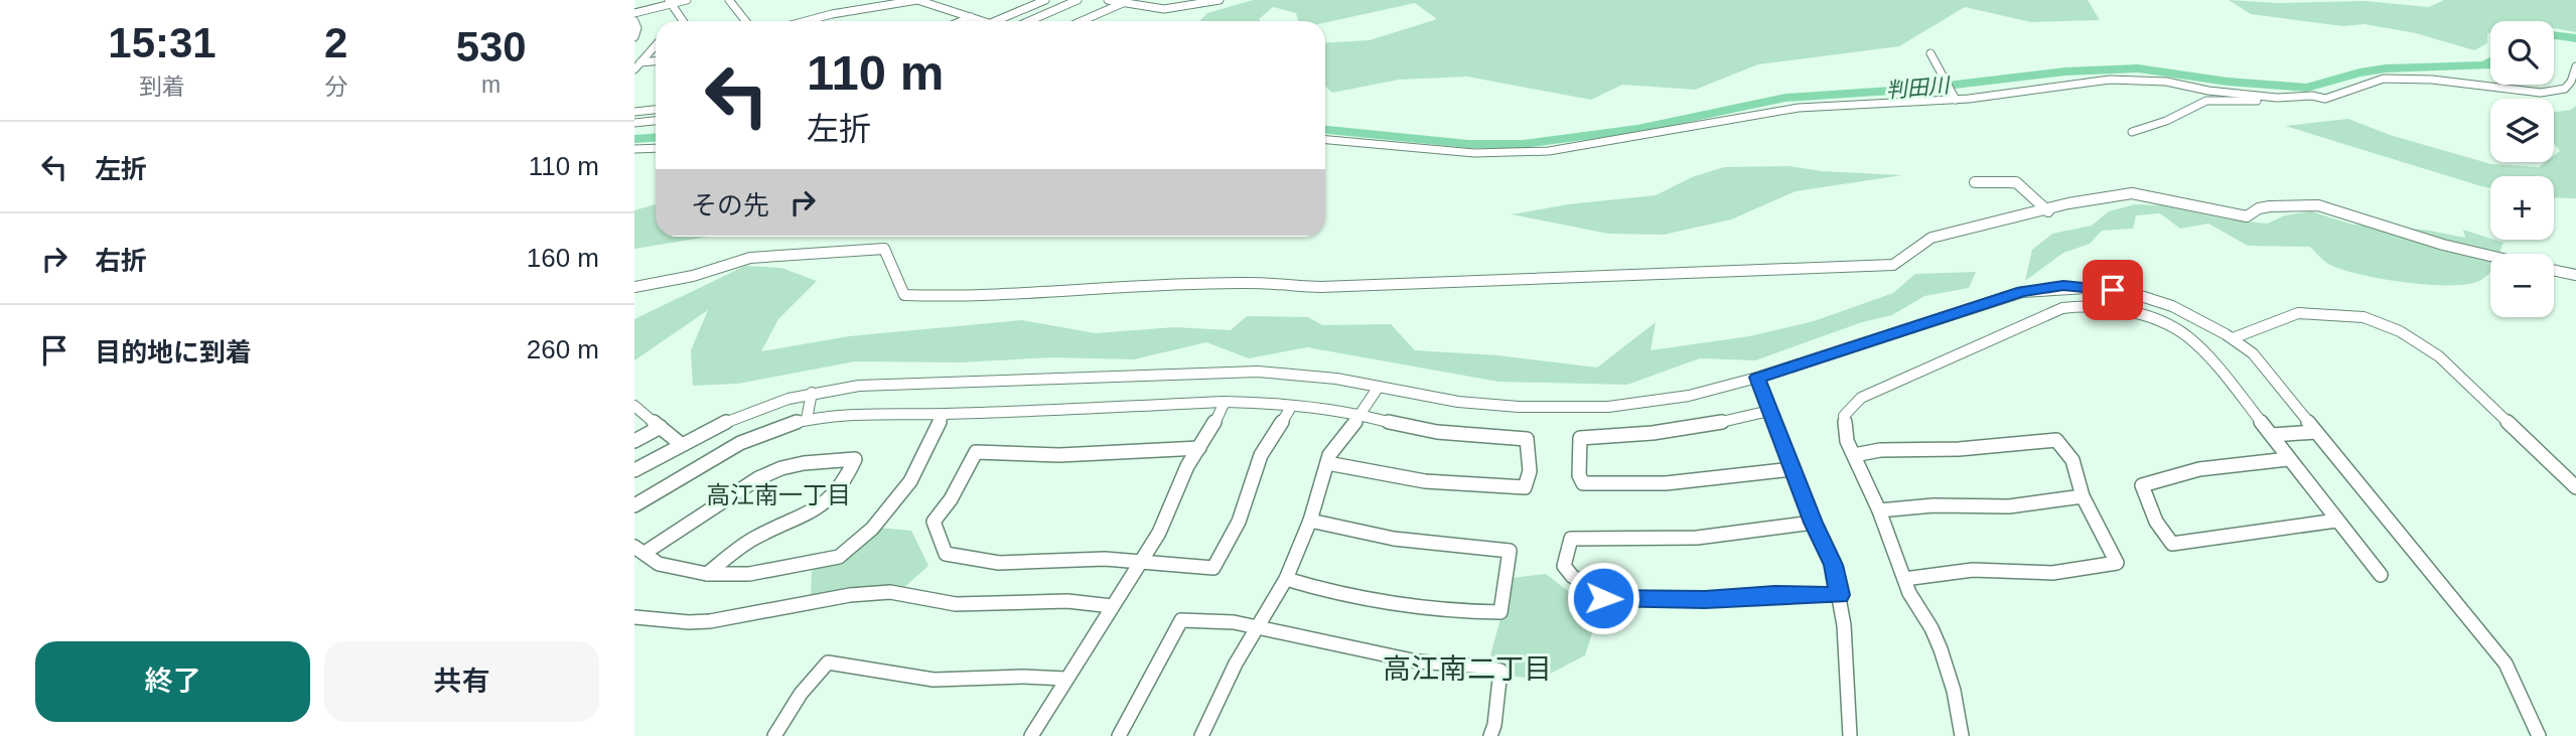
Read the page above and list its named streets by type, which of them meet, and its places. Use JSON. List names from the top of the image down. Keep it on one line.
{"districts":["高江南一丁目","高江南二丁目"],"water":["判田川"],"page":{"eta":["15:31","到着","2","分","530","m"],"map_buttons":["+","−"],"turn":["110 m","左折"],"list":[{"name":"左折","value":"110 m"},{"name":"右折","value":"160 m"},{"name":"目的地に到着","value":"260 m"}],"then":"その先","buttons":["終了","共有"]}}
